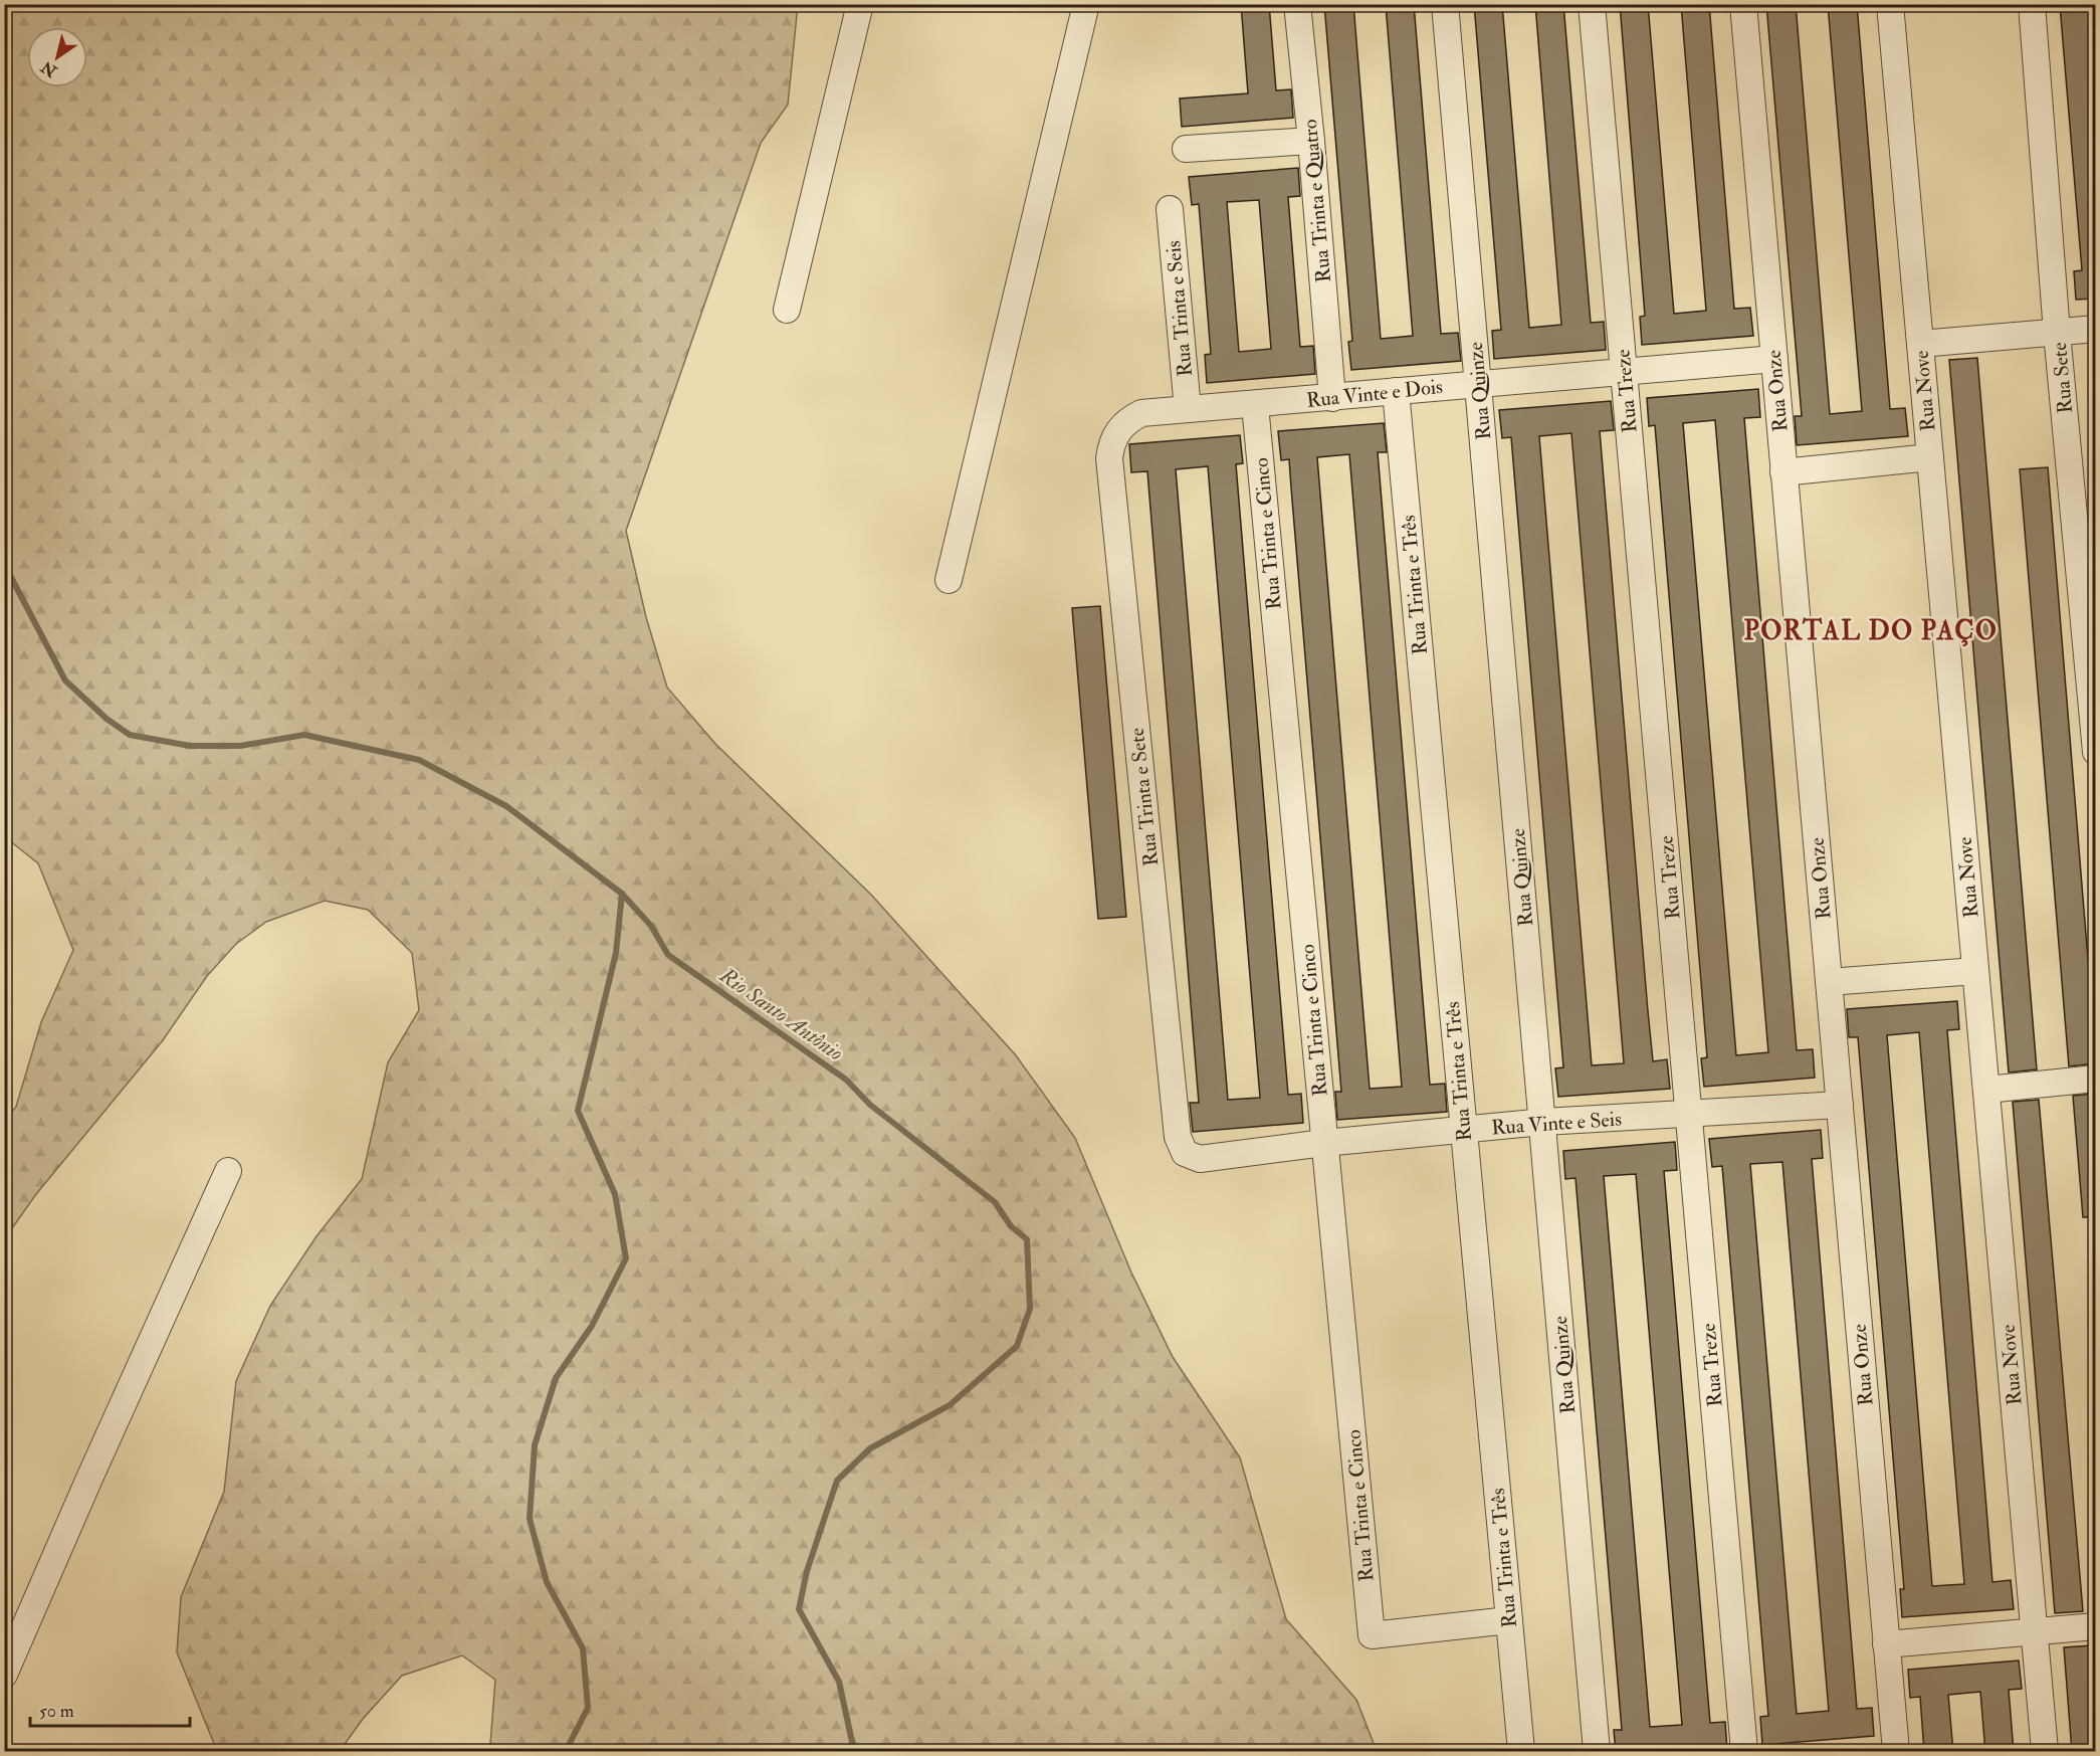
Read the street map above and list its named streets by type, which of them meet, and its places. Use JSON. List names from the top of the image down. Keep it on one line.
{"streets":{"street":["Rua Trinta e Quatro","Rua Trinta e Seis","Rua Sete","Rua Quinze","Rua Treze","Rua Onze","Rua Nove","Rua Vinte e Dois","Rua Trinta e Cinco","Rua Trinta e Três","Rua Trinta e Sete","Rua Vinte e Seis"]},"crossings":[["Rua Trinta e Quatro","Rua Vinte e Dois"],["Rua Trinta e Seis","Rua Vinte e Dois"],["Rua Quinze","Rua Vinte e Dois"],["Rua Quinze","Rua Vinte e Seis"],["Rua Treze","Rua Vinte e Dois"],["Rua Treze","Rua Vinte e Seis"],["Rua Onze","Rua Vinte e Dois"],["Rua Onze","Rua Vinte e Seis"],["Rua Vinte e Dois","Rua Trinta e Cinco"],["Rua Vinte e Dois","Rua Trinta e Três"],["Rua Vinte e Dois","Rua Trinta e Sete"],["Rua Trinta e Cinco","Rua Trinta e Três"],["Rua Trinta e Cinco","Rua Vinte e Seis"],["Rua Trinta e Três","Rua Vinte e Seis"],["Rua Trinta e Sete","Rua Vinte e Seis"]],"districts":["PORTAL DO PAÇO"],"water":["Rio Santo Antônio"],"scale_bar":"50 m","north":"bottom left"}
